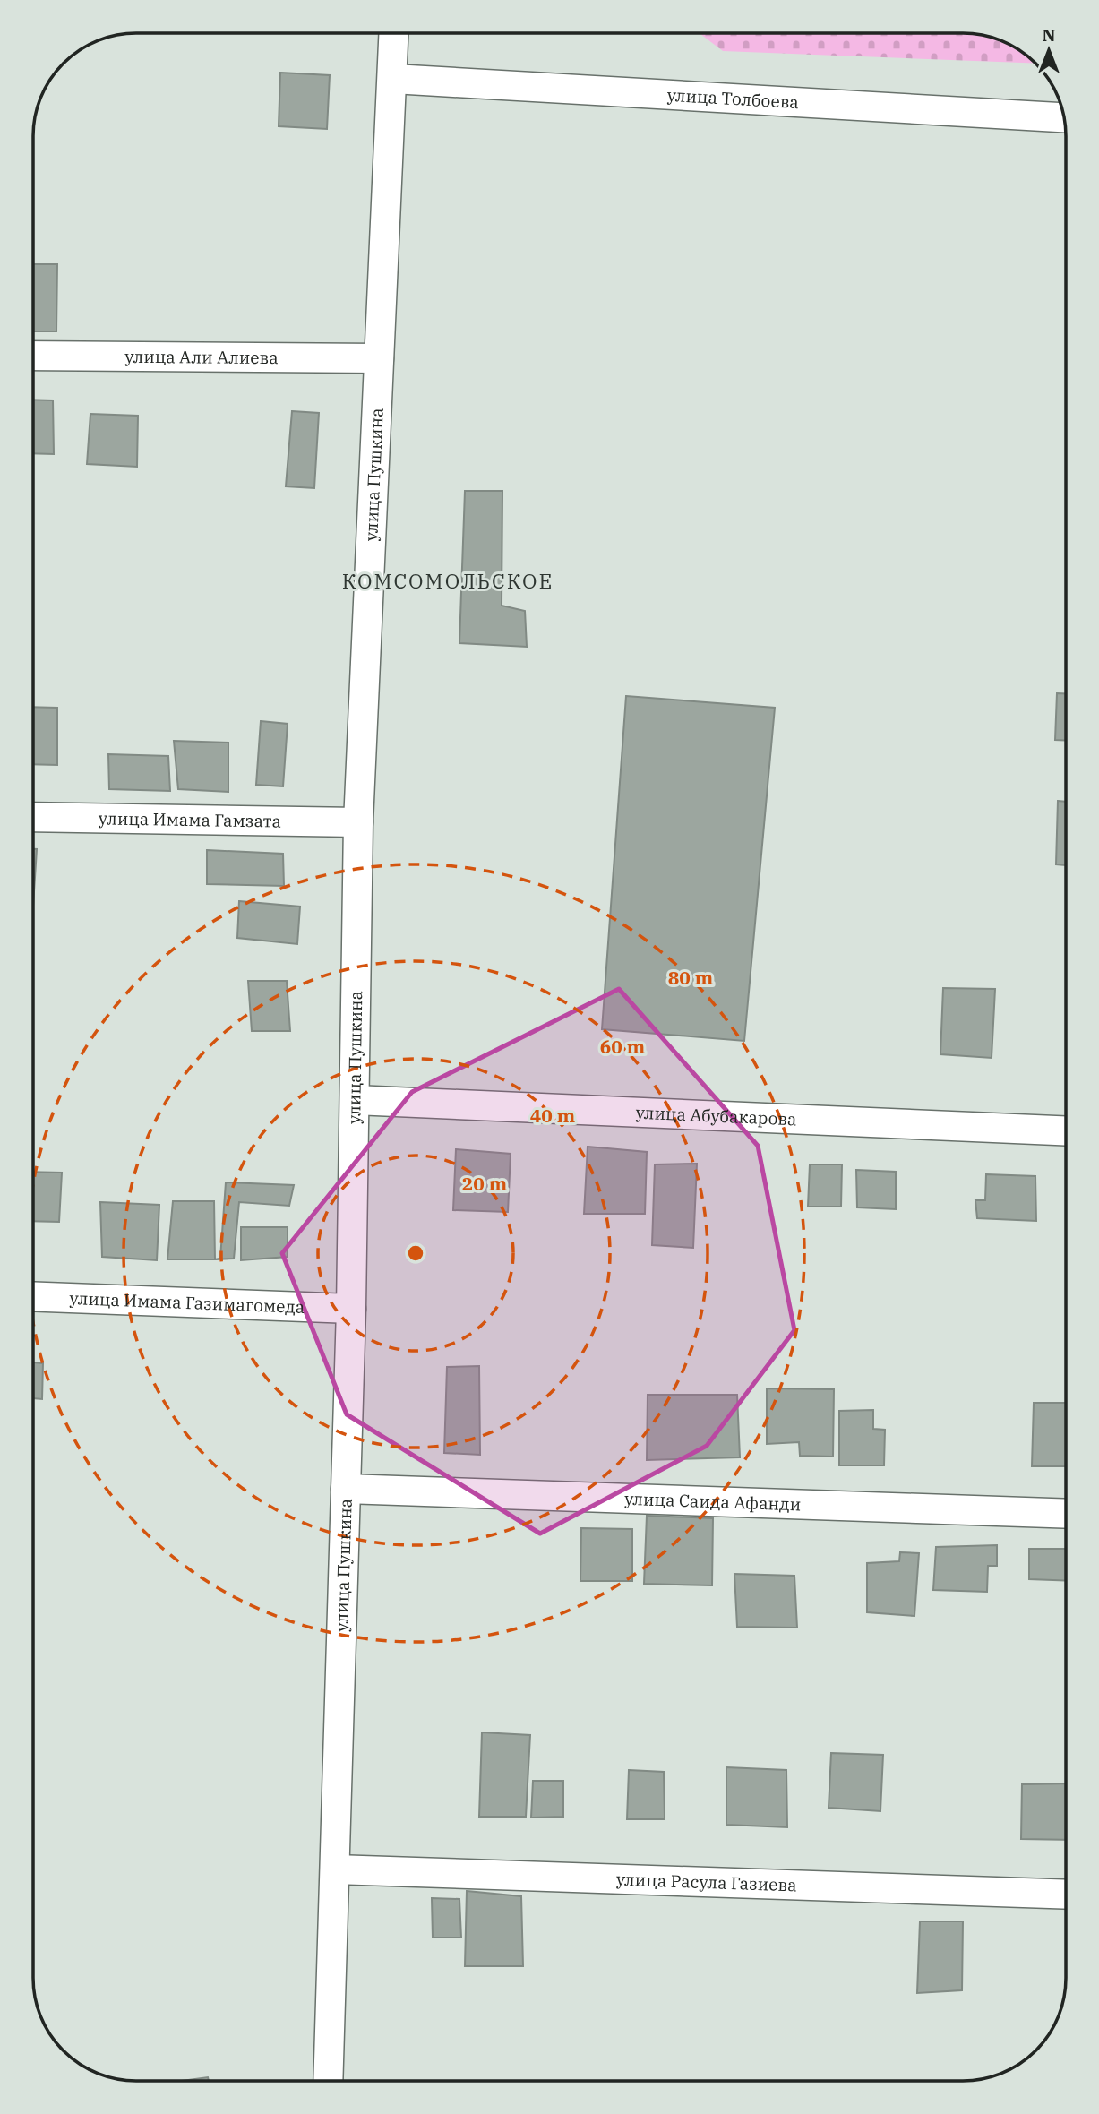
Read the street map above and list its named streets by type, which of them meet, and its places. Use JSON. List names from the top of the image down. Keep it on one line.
{"streets":{"street":["улица Толбоева","улица Али Алиева","улица Пушкина","улица Имама Гамзата","улица Абубакарова","улица Имама Газимагомеда","улица Саида Афанди","улица Расула Газиева"]},"crossings":[["улица Толбоева","улица Пушкина"],["улица Али Алиева","улица Пушкина"],["улица Пушкина","улица Имама Гамзата"],["улица Пушкина","улица Абубакарова"],["улица Пушкина","улица Имама Газимагомеда"],["улица Пушкина","улица Саида Афанди"],["улица Пушкина","улица Расула Газиева"]],"districts":["КОМСОМОЛЬСКОЕ"],"north":"top","rings":["80 m","60 m","40 m","20 m"]}
